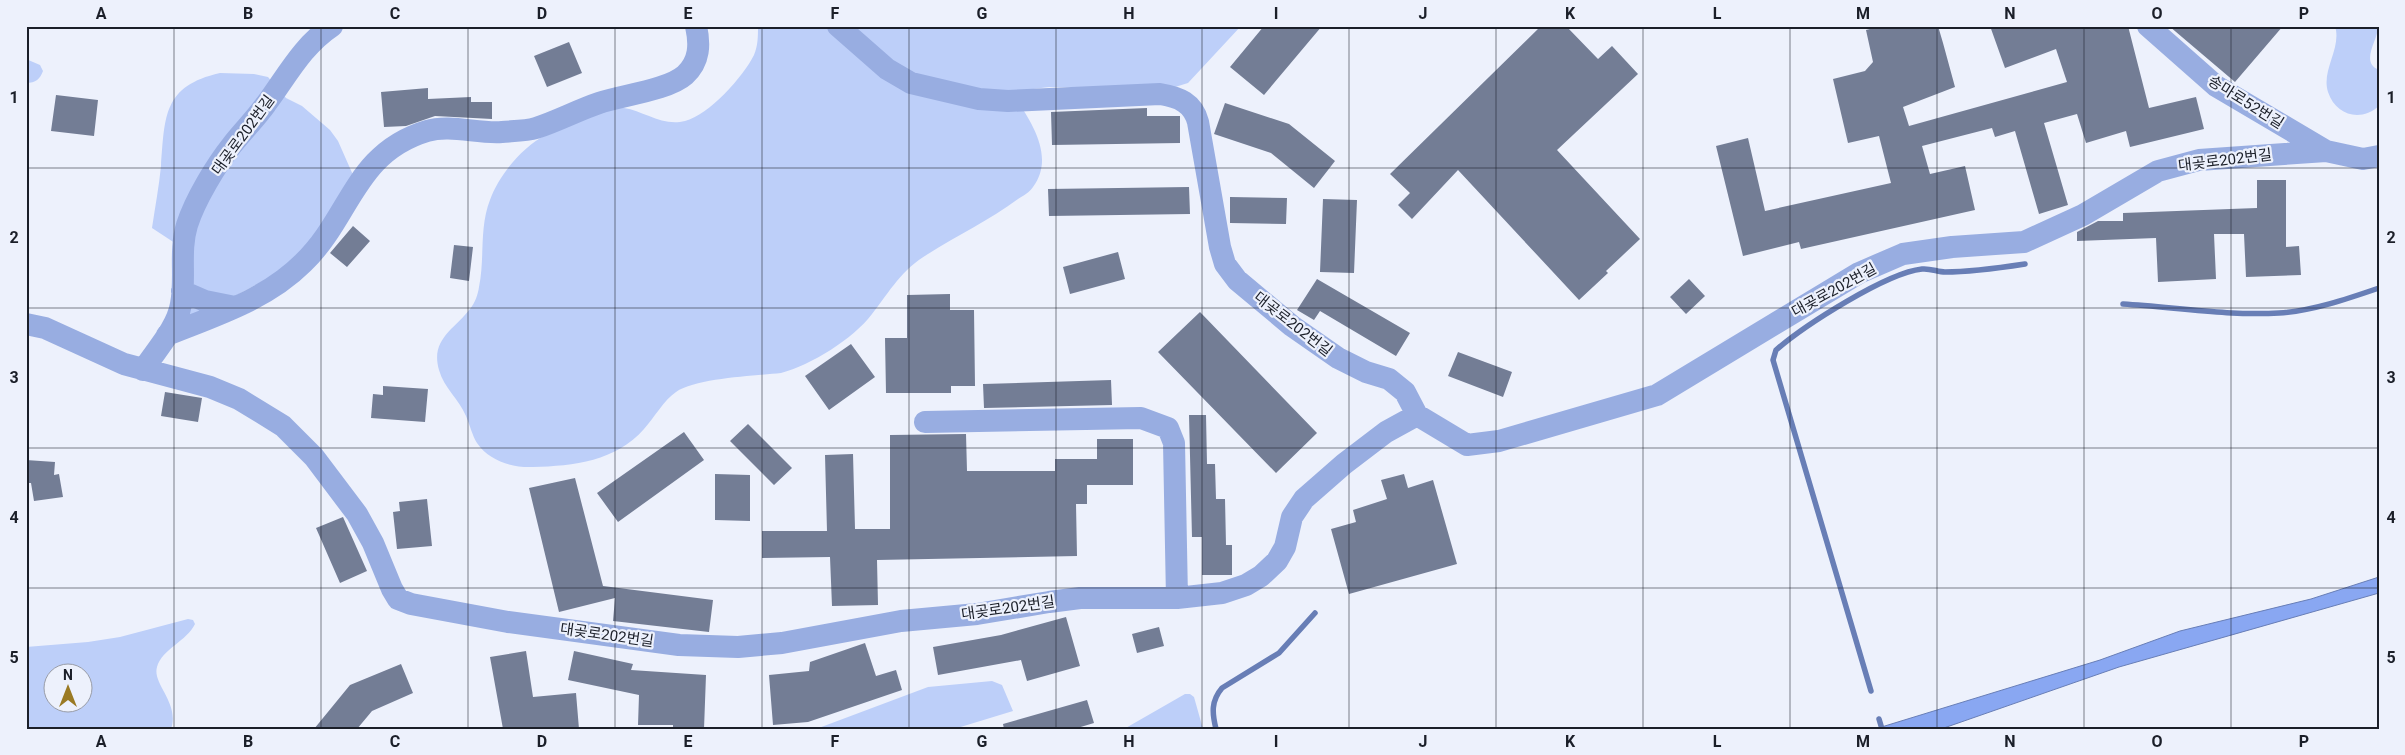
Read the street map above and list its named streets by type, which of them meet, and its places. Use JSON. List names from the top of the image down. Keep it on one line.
{"streets":{"street":["송마로52번길","대곶로202번길"]},"crossings":[["송마로52번길","대곶로202번길"]],"north":"top","grid":{"columns":["A","B","C","D","E","F","G","H","I","J","K","L","M","N","O","P"],"rows":["1","2","3","4","5"]}}
